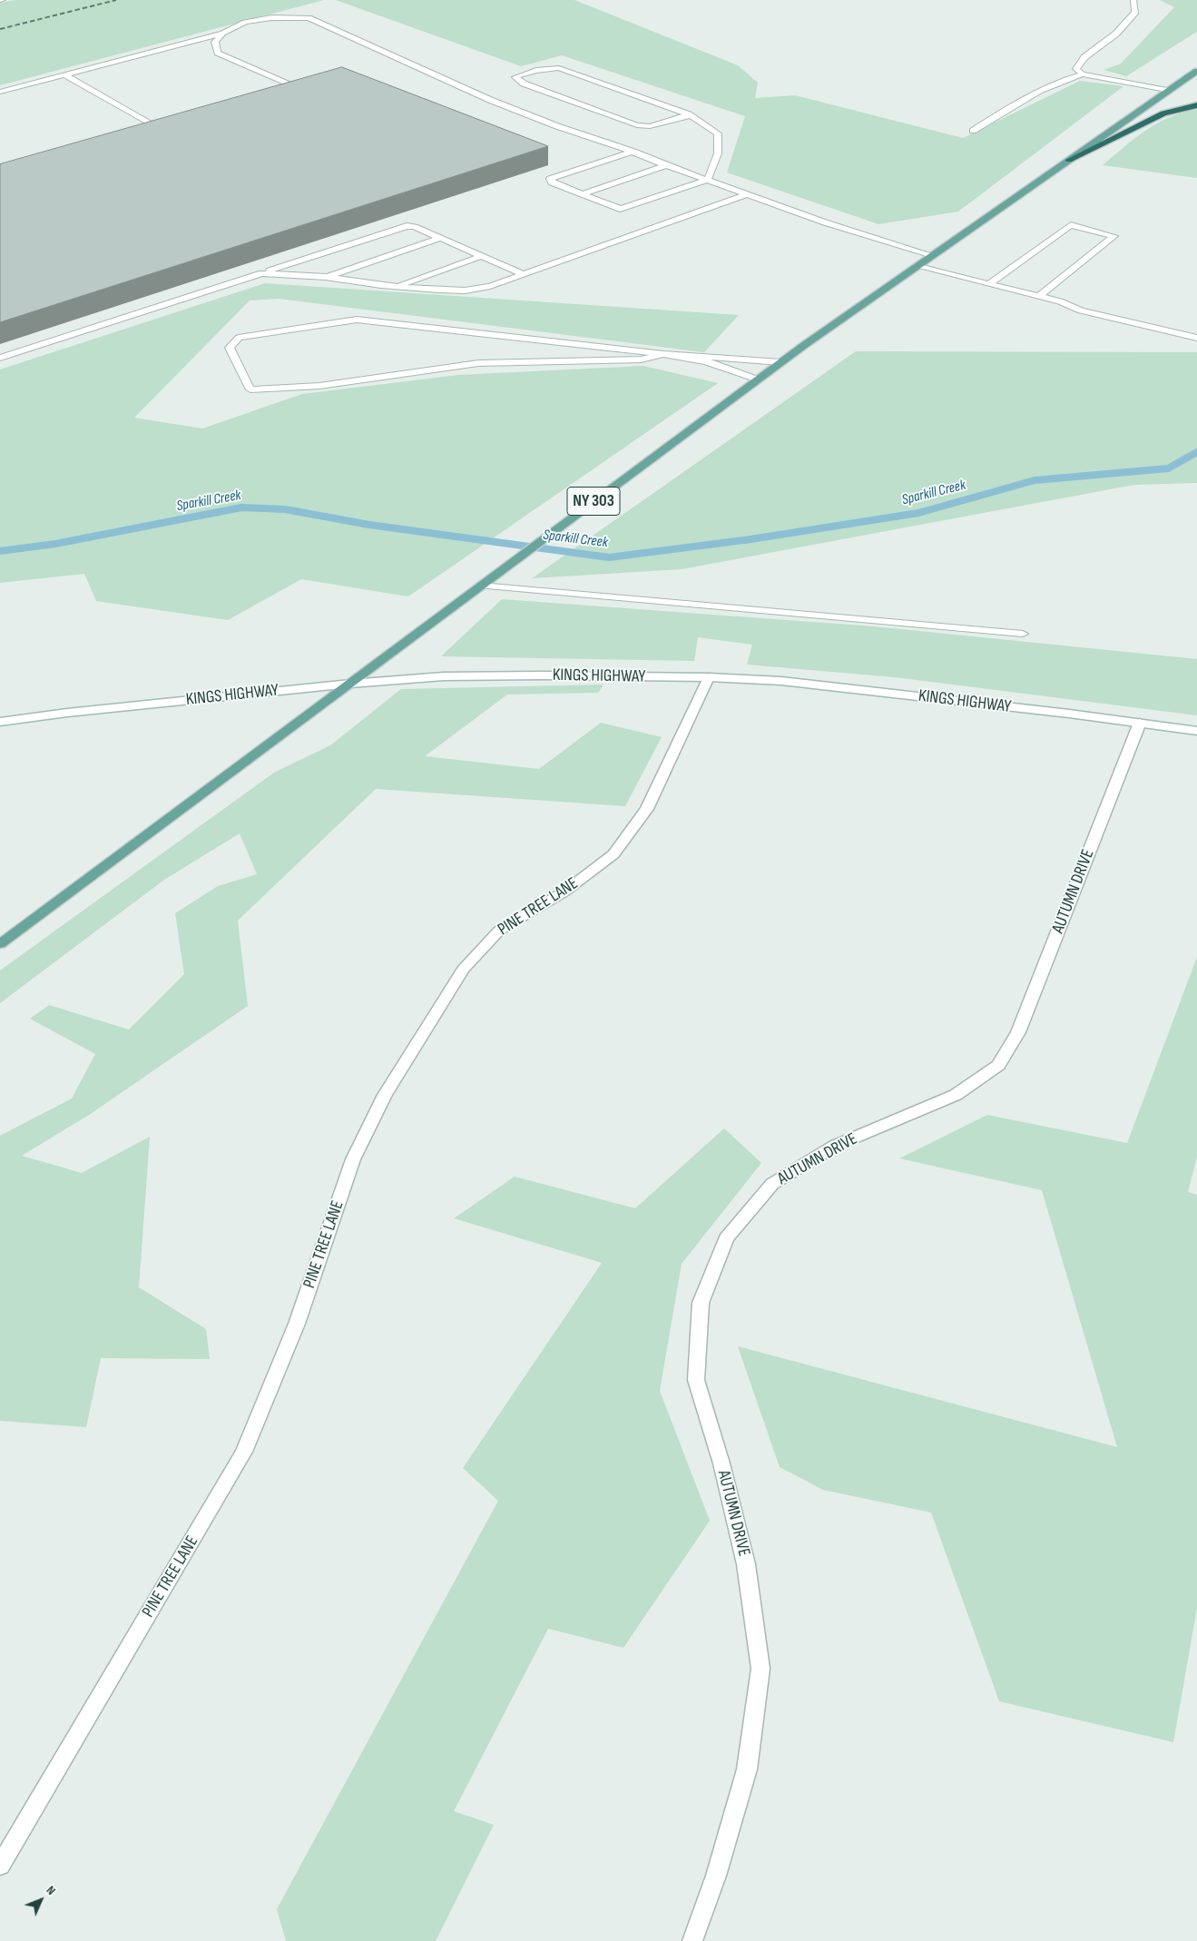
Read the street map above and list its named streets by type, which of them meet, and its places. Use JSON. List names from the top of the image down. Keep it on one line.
{"streets":{"main road":["NY 303"],"street":["KINGS HIGHWAY","AUTUMN DRIVE","PINE TREE LANE"]},"crossings":[["NY 303","KINGS HIGHWAY"],["KINGS HIGHWAY","AUTUMN DRIVE"],["KINGS HIGHWAY","PINE TREE LANE"]],"water":["Sparkill Creek"],"north":"top right"}
